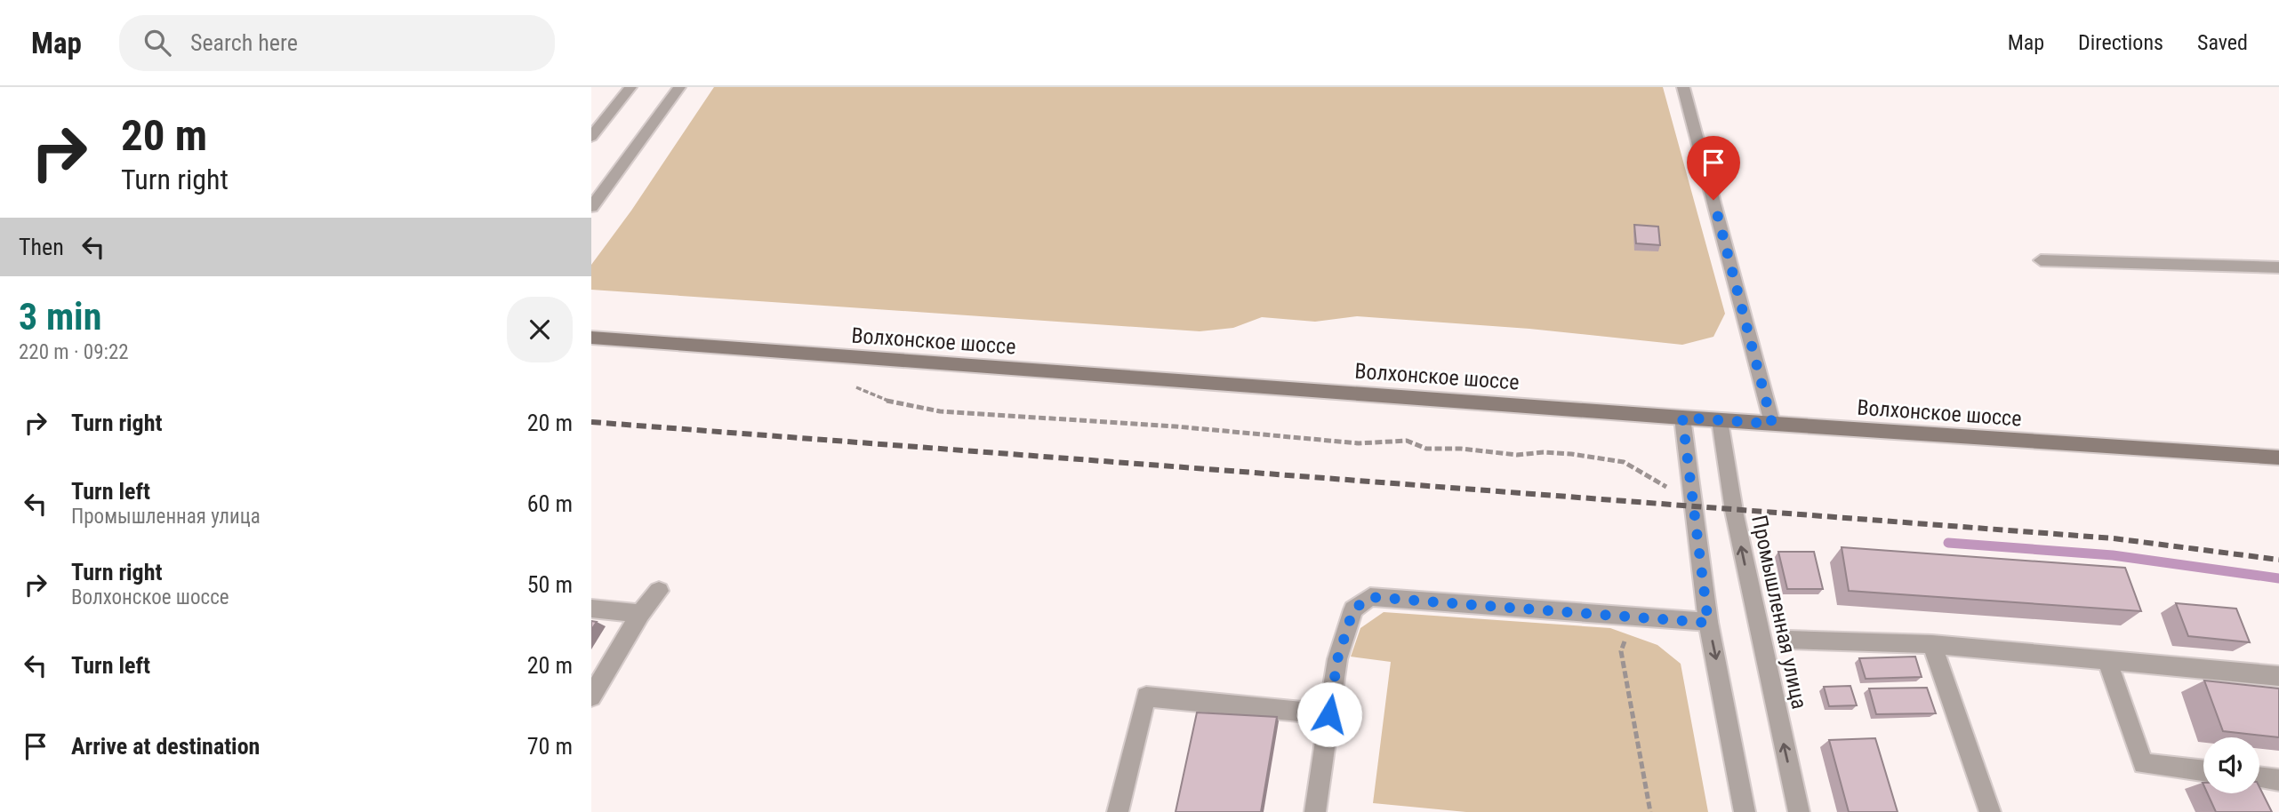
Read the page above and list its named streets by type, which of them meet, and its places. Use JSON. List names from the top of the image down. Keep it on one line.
{"streets":{"main road":["Волхонское шоссе"],"street":["Промышленная улица"]},"crossings":[["Волхонское шоссе","Промышленная улица"]],"page":{"header":"Map","search":"Search here","nav":["Map","Directions","Saved"],"turn":["20 m","Turn right"],"then":"Then","heading":["3 min","220 m · 09:22"],"list":[{"name":"Turn right","value":"20 m"},{"name":"Turn left","note":"Промышленная улица","value":"60 m"},{"name":"Turn right","note":"Волхонское шоссе","value":"50 m"},{"name":"Turn left","value":"20 m"},{"name":"Arrive at destination","value":"70 m"}]}}
